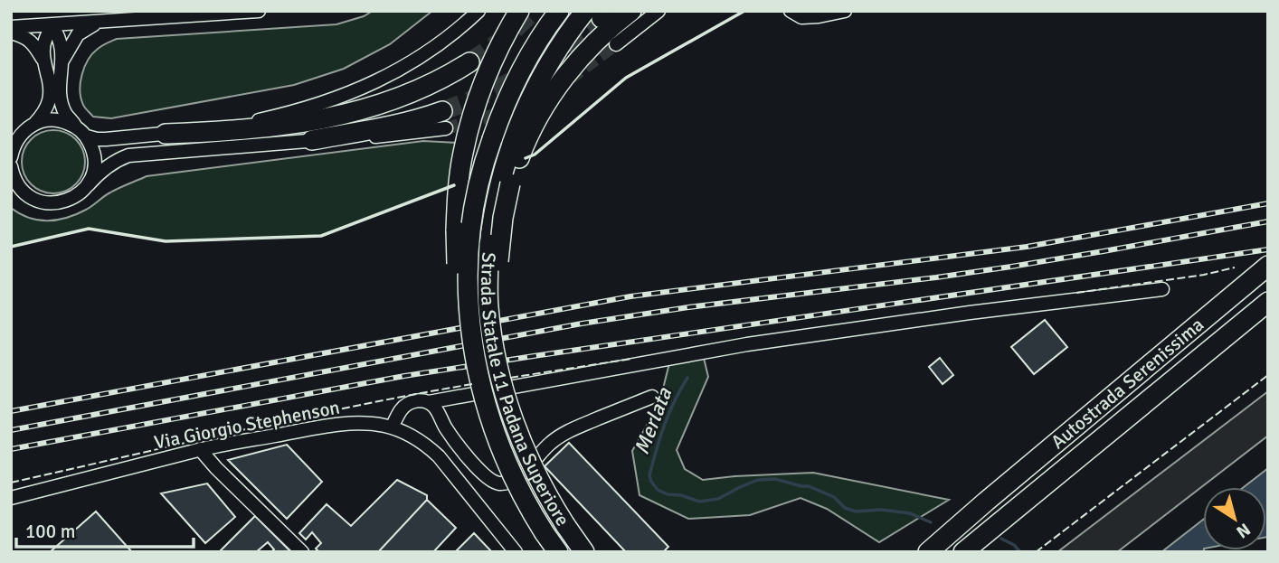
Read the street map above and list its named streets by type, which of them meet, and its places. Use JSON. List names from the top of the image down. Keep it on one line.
{"streets":{"highway":["Autostrada Serenissima","Strada Statale 11 Padana Superiore"],"street":["Via Giorgio Stephenson"]},"water":["Merlata"],"scale_bar":"100 m","north":"bottom right"}
